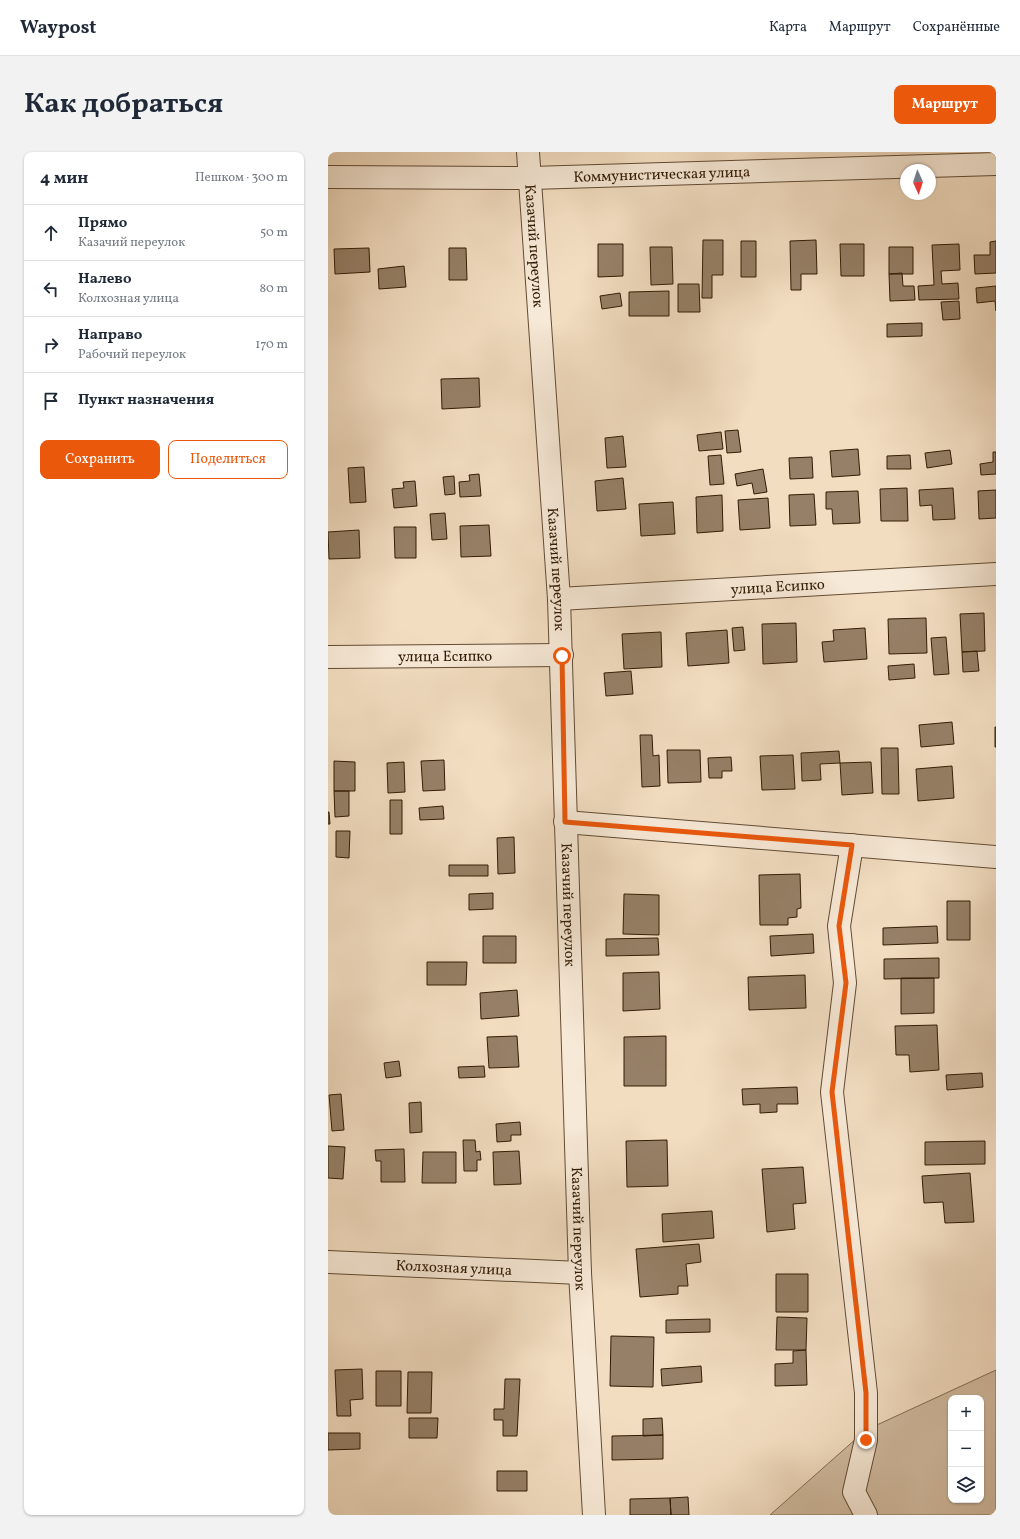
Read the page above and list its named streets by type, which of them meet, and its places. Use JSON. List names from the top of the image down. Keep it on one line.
{"streets":{"street":["Коммунистическая улица","Казачий переулок","улица Есипко","Колхозная улица"]},"crossings":[["Коммунистическая улица","Казачий переулок"],["Казачий переулок","улица Есипко"],["Казачий переулок","Колхозная улица"]],"north":"bottom","page":{"header":"Waypost","nav":["Карта","Маршрут","Сохранённые"],"title":"Как добраться","buttons":["Маршрут",["Сохранить","Поделиться"]],"heading":["4 мин","Пешком · 300 m"],"list":[["Прямо","Казачий переулок","50 m"],["Налево","Колхозная улица","80 m"],["Направо","Рабочий переулок","170 m"],"Пункт назначения"],"map_buttons":["+","−"]}}
